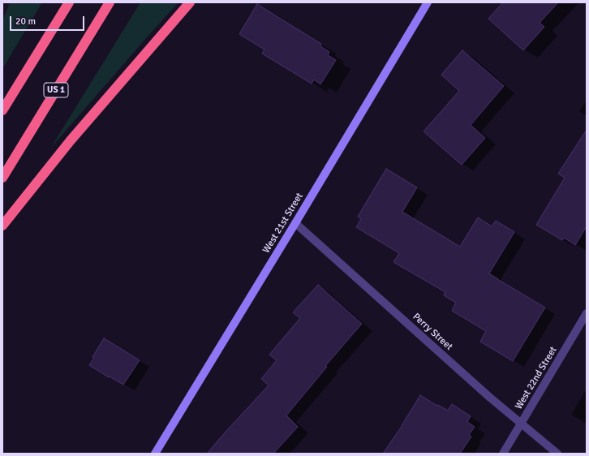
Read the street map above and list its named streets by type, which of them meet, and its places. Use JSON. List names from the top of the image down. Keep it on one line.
{"streets":{"highway":["US 1"],"street":["West 21st Street","Perry Street","West 22nd Street"]},"crossings":[["West 21st Street","Perry Street"],["Perry Street","West 22nd Street"]],"scale_bar":"20 m"}
